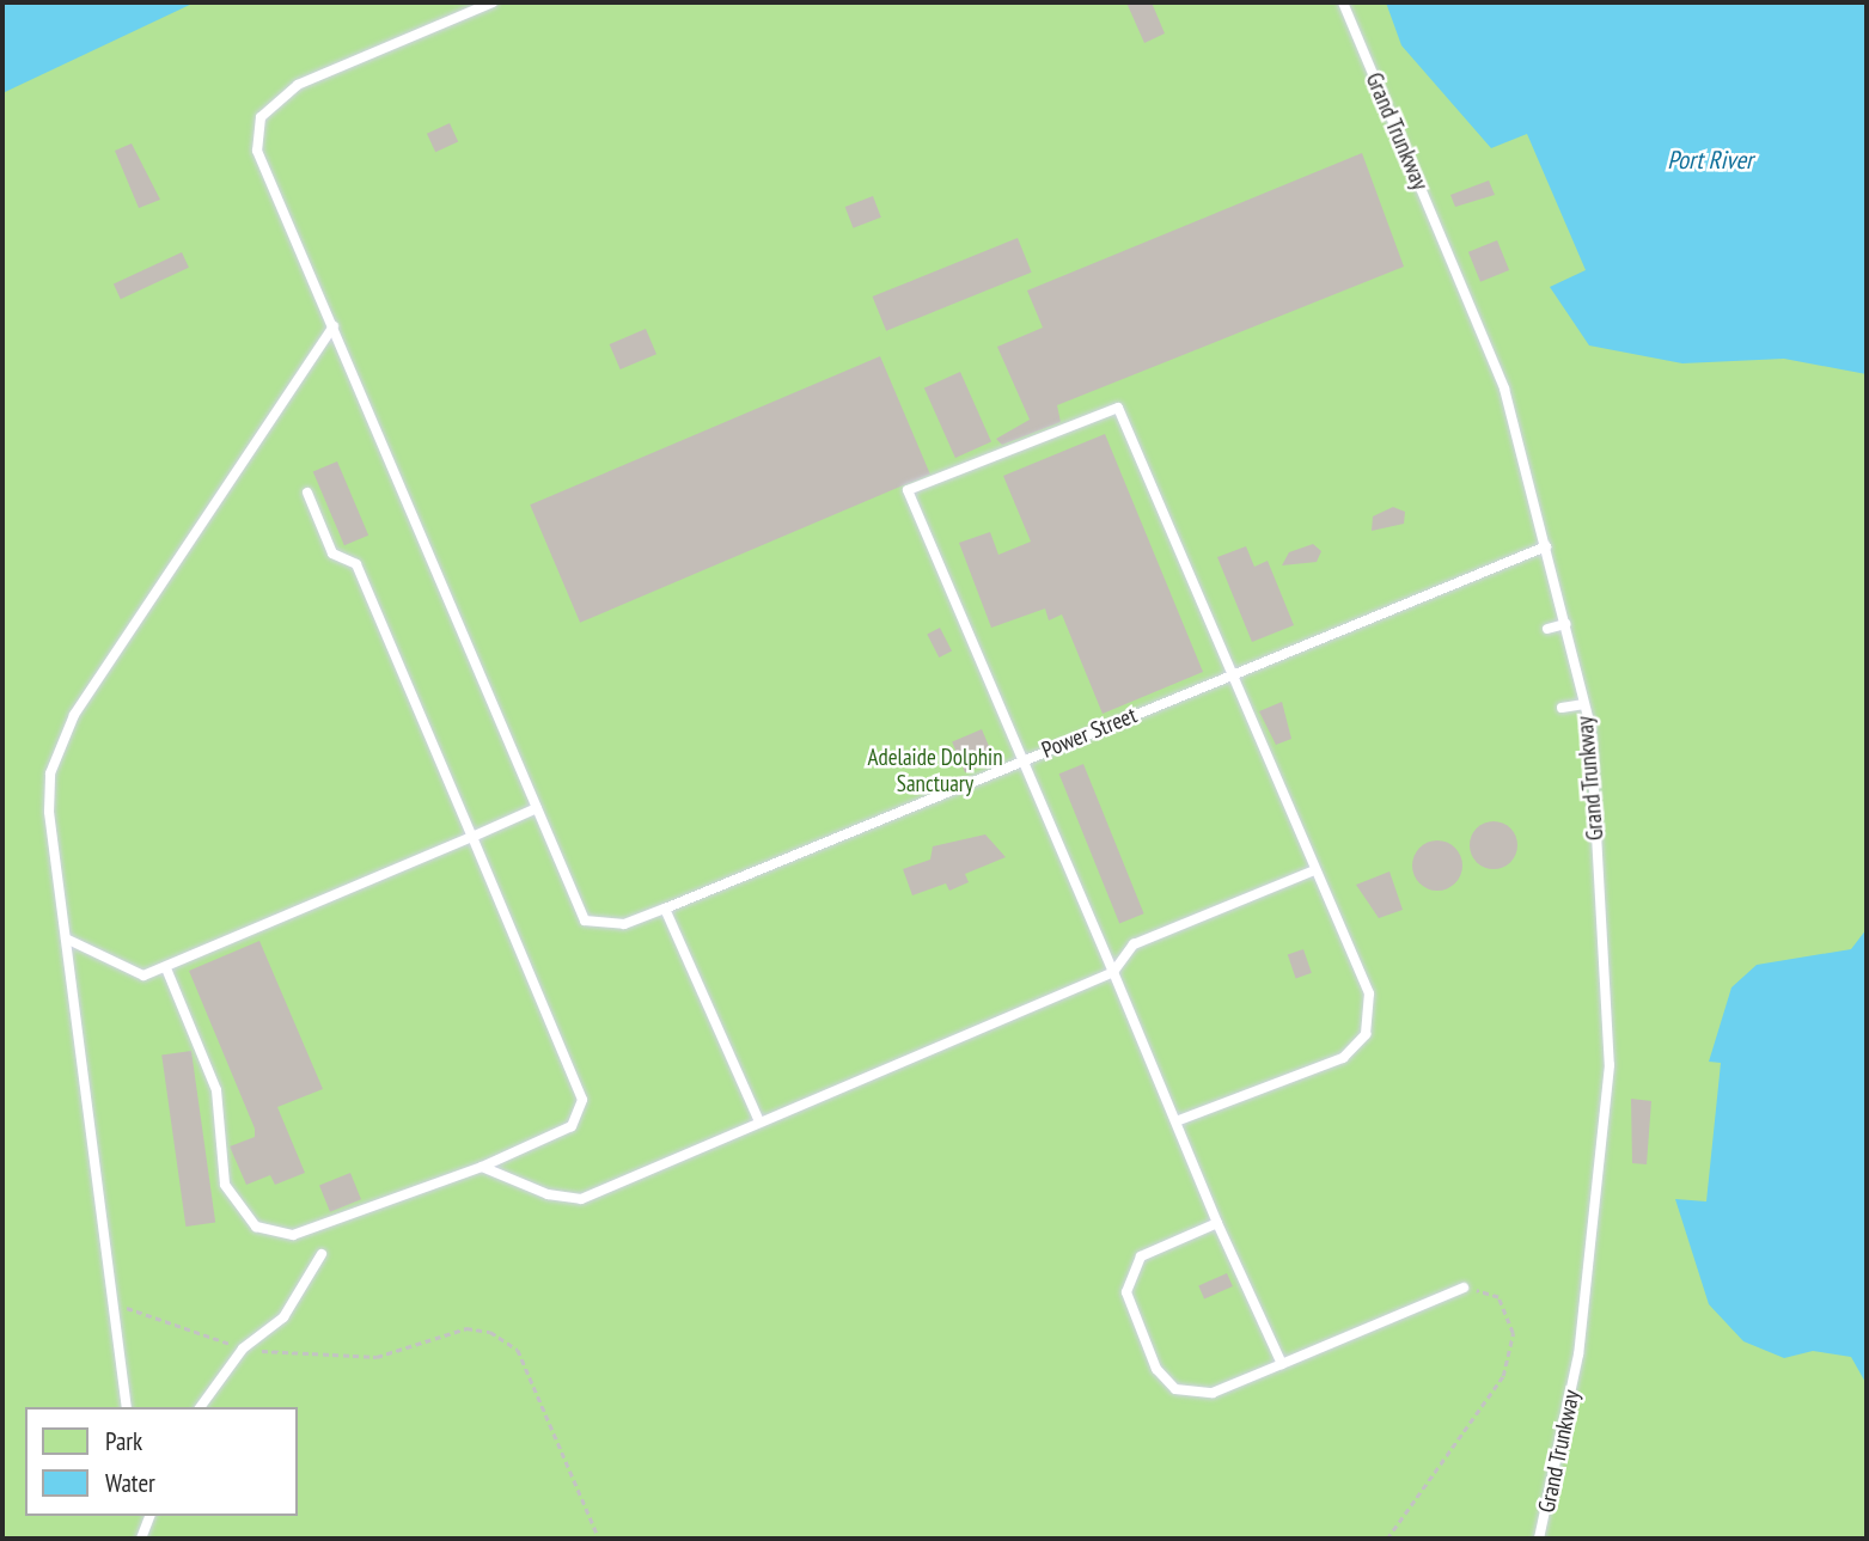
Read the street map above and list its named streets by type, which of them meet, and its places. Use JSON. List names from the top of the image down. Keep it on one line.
{"streets":{"lane":["Grand Trunkway","Power Street"]},"crossings":[["Grand Trunkway","Power Street"]],"water":["Port River"],"parks":["Adelaide Dolphin Sanctuary"],"legend":["Park","Water"]}
